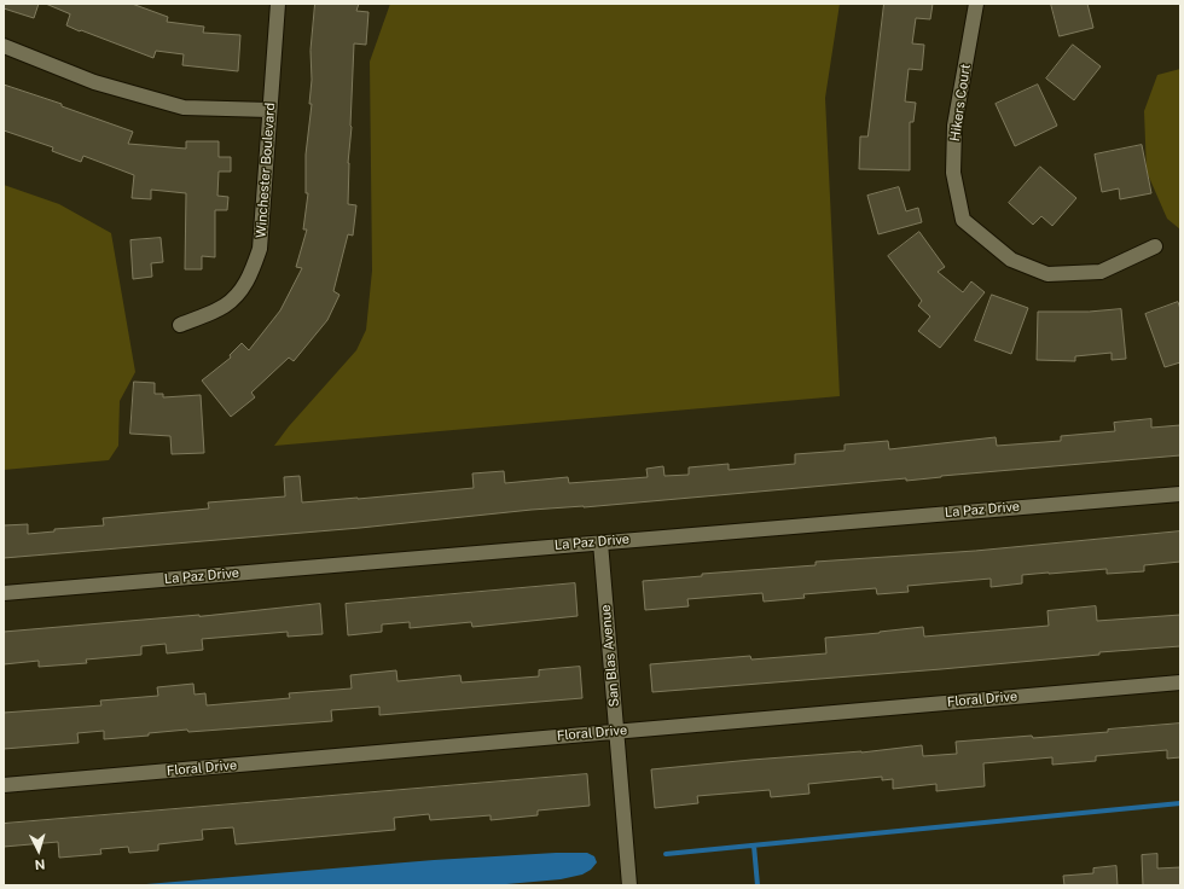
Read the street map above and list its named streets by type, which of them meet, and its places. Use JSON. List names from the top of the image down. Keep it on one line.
{"streets":{"street":["Hikers Court","Winchester Boulevard","La Paz Drive","San Blas Avenue","Floral Drive"]},"crossings":[["La Paz Drive","San Blas Avenue"],["San Blas Avenue","Floral Drive"]],"north":"bottom"}
